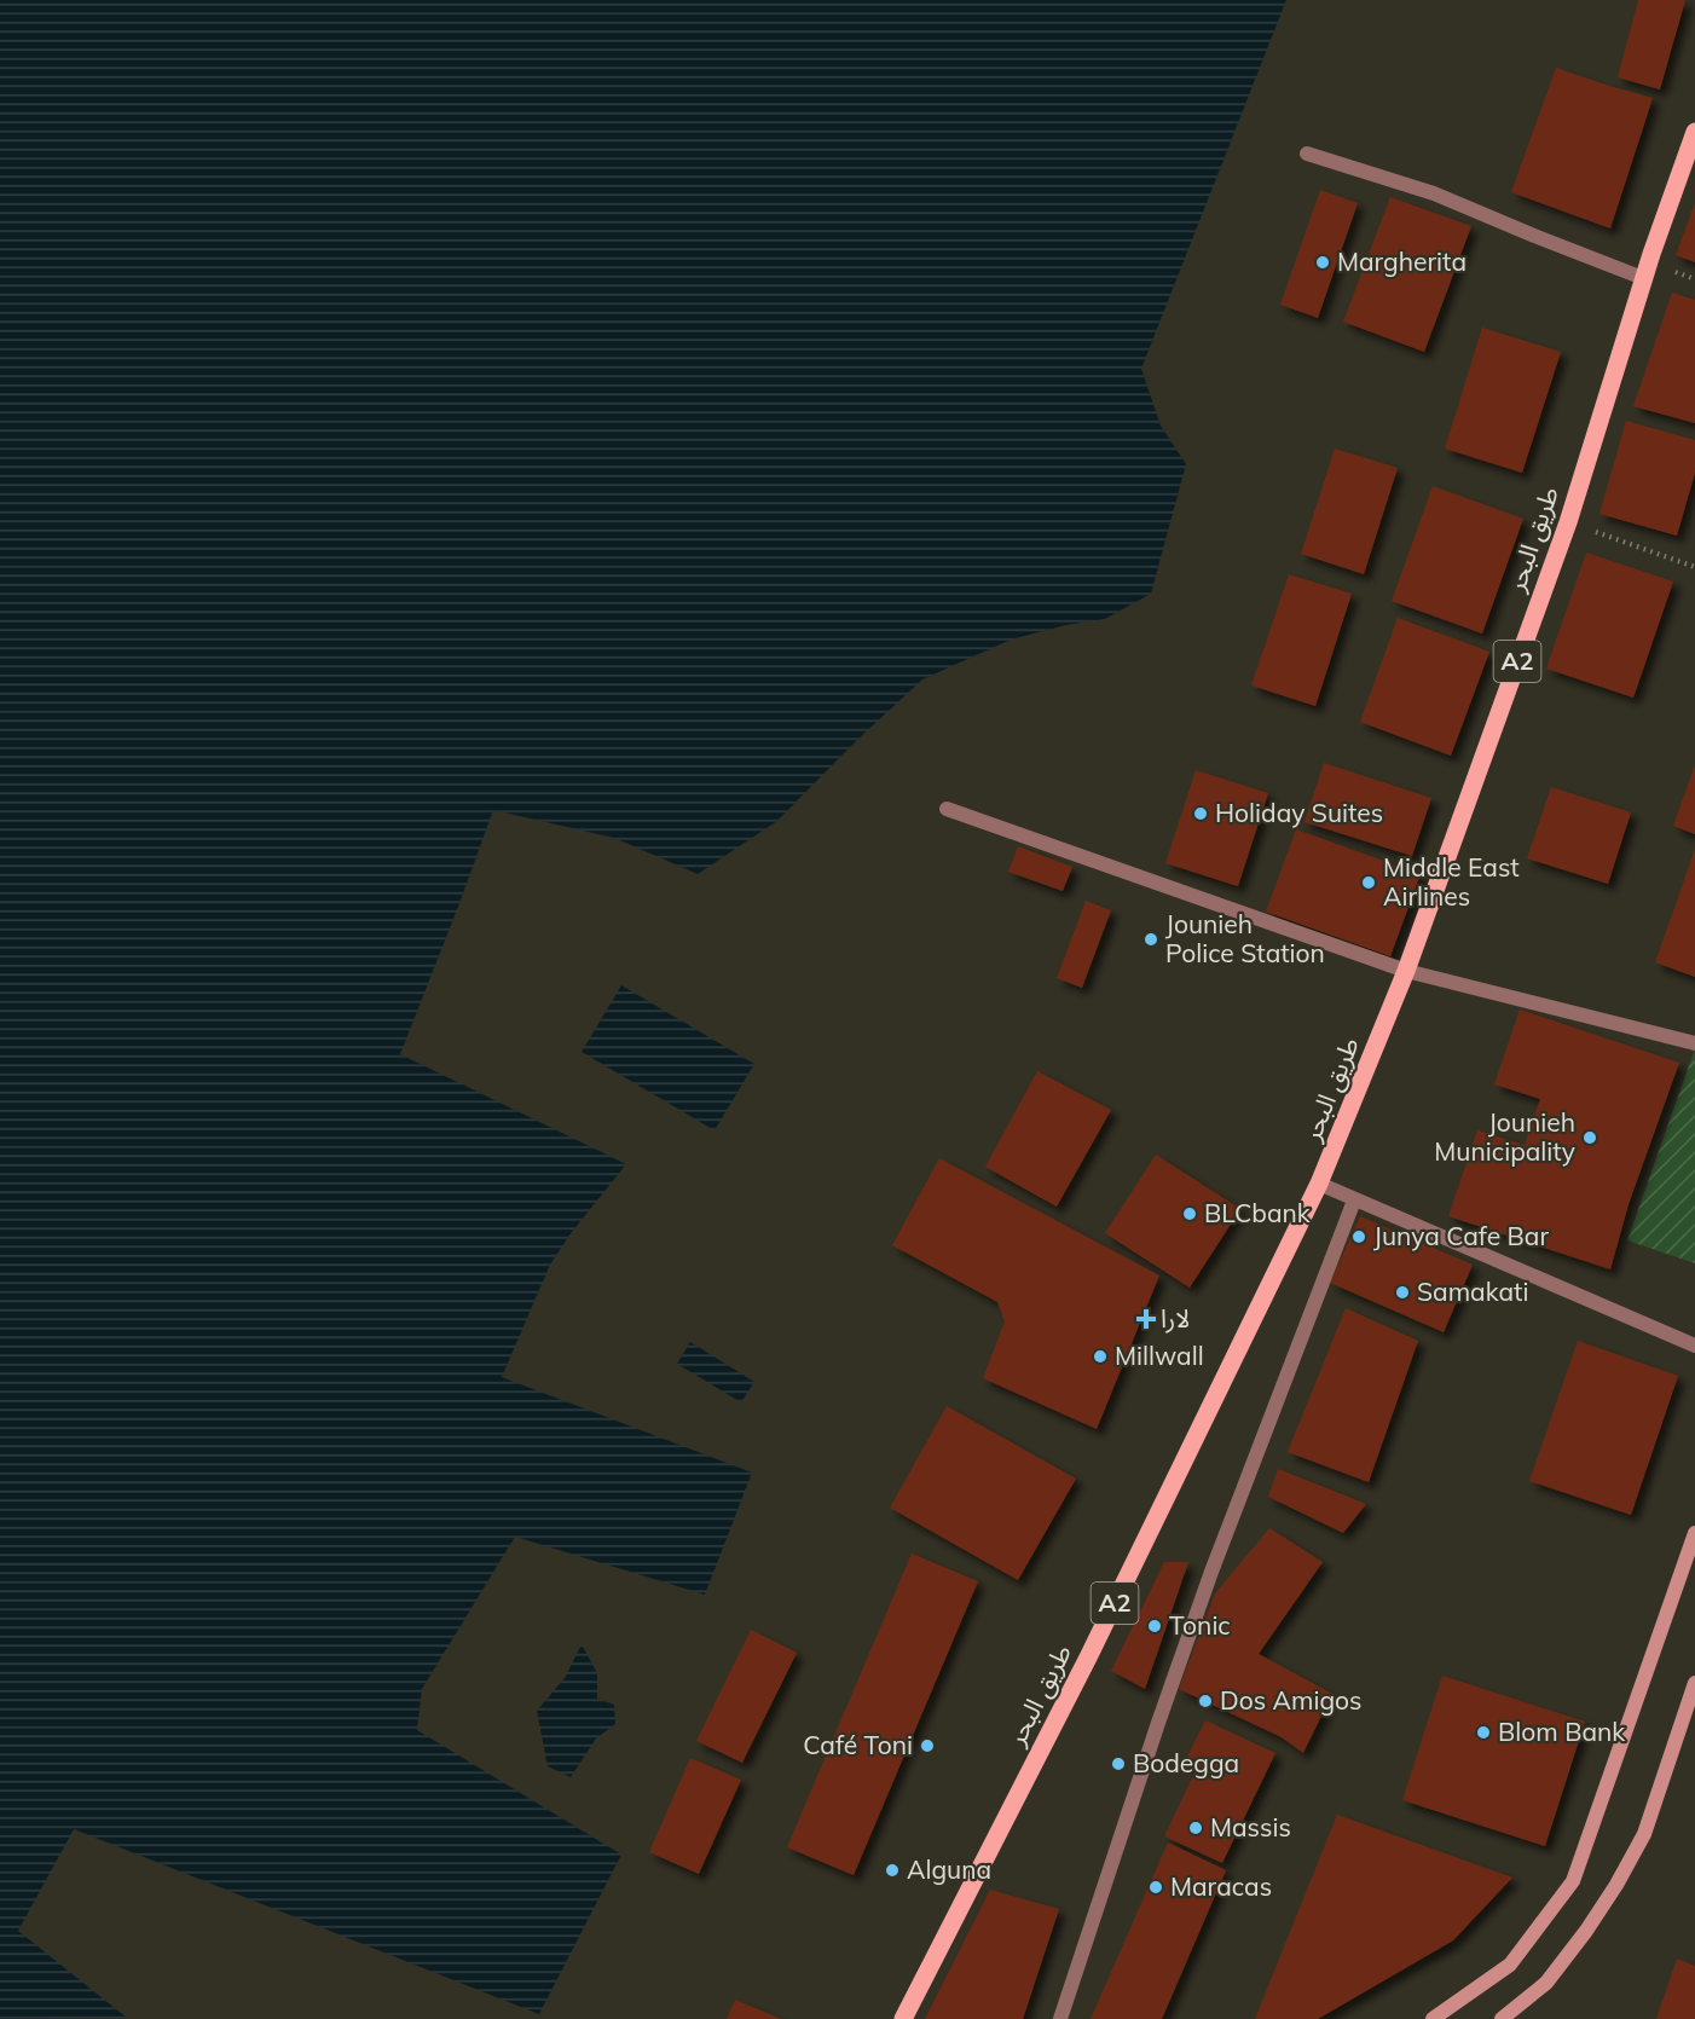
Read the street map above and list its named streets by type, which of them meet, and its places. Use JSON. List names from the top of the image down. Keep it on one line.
{"streets":{"main road":["طريق البحر","A2"]},"places":{"other":["Margherita","Holiday Suites","Middle East Airlines","Jounieh Police Station","Jounieh Municipality","BLCbank","Junya Cafe Bar","Samakati","Millwall","Tonic","Dos Amigos","Blom Bank","Café Toni","Bodegga","Massis","Alguna","Maracas"],"health":["لارا"]}}
